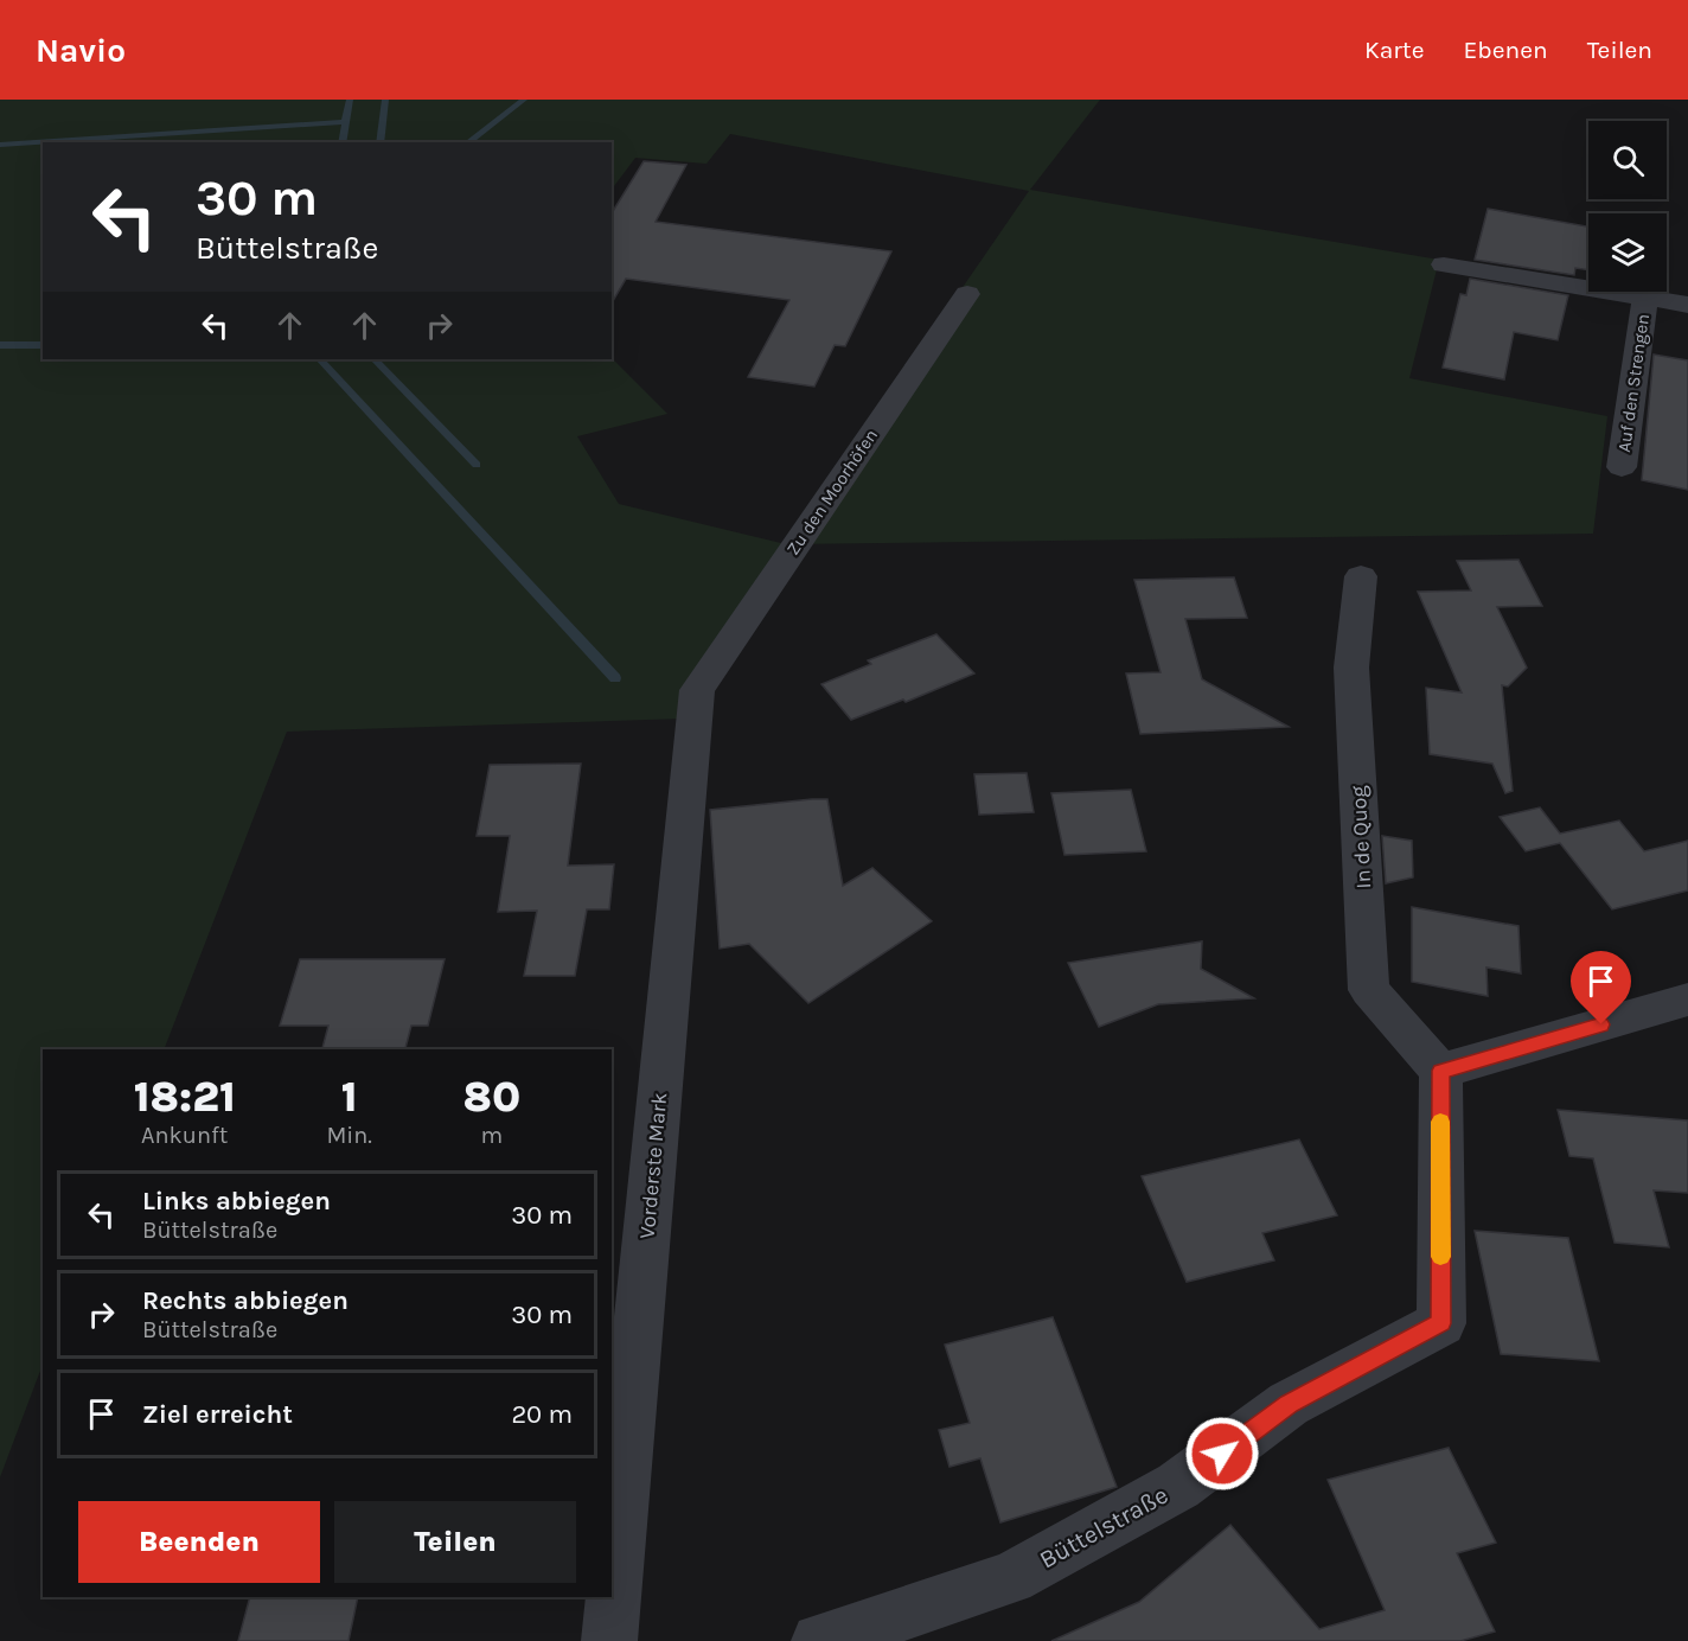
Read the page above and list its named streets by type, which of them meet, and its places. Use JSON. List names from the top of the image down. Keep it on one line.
{"streets":{"street":["Auf den Strengen","Zu den Moorhöfen","In de Quog","Vorderste Mark","Büttelstraße"]},"crossings":[["Zu den Moorhöfen","Vorderste Mark"],["In de Quog","Büttelstraße"]],"page":{"header":"Navio","nav":["Karte","Ebenen","Teilen"],"turn":["30 m","Büttelstraße"],"eta":["18:21","Ankunft","1","Min.","80","m"],"list":[{"name":"Links abbiegen","note":"Büttelstraße","value":"30 m"},{"name":"Rechts abbiegen","note":"Büttelstraße","value":"30 m"},{"name":"Ziel erreicht","value":"20 m"}],"buttons":["Beenden","Teilen"]}}
